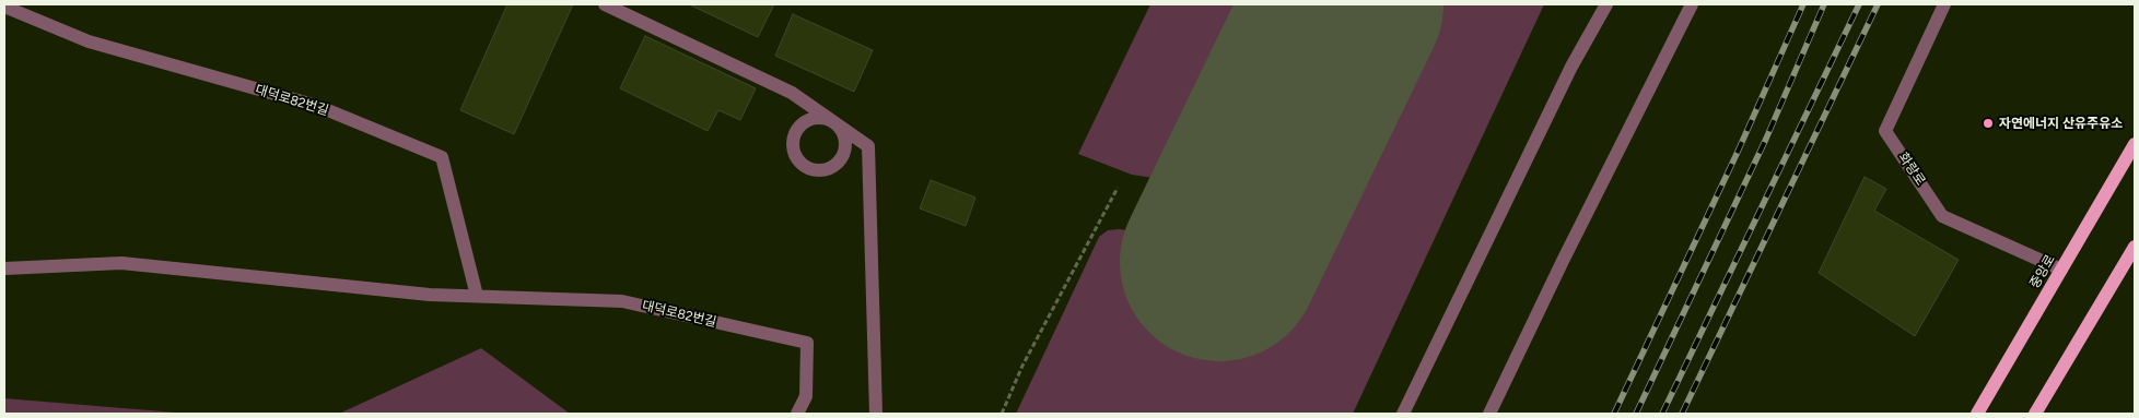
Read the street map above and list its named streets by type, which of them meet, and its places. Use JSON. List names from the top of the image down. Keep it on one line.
{"streets":{"main road":["중앙로"],"street":["대덕로82번길","화랑로"]},"crossings":[["화랑로","중앙로"]],"places":["자연에너지 산유주유소"]}
